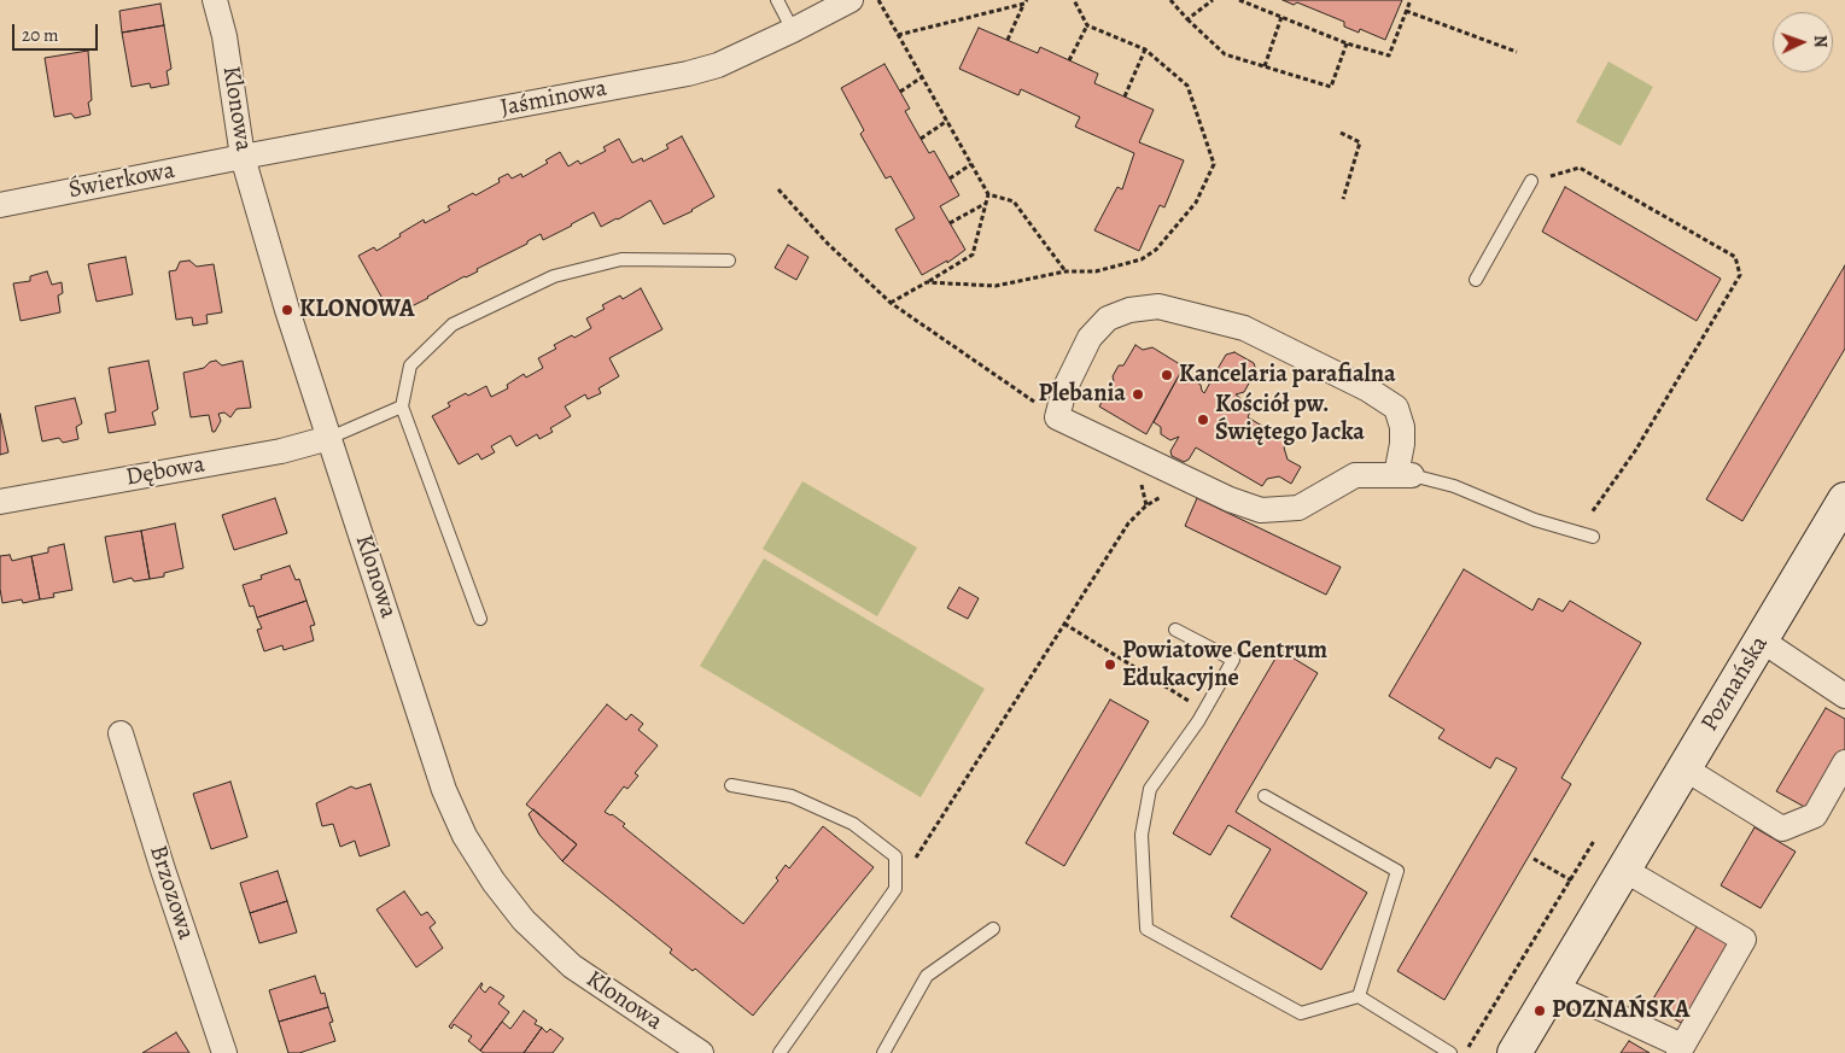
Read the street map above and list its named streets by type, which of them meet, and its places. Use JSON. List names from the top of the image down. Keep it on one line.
{"streets":{"street":["Jaśminowa","Klonowa","Świerkowa","Dębowa","Poznańska","Brzozowa"]},"crossings":[["Jaśminowa","Klonowa"],["Jaśminowa","Świerkowa"],["Klonowa","Świerkowa"],["Klonowa","Dębowa"]],"places":["KLONOWA","Kancelaria parafialna","Plebania","Kościół pw. Świętego Jacka","Powiatowe Centrum Edukacyjne","POZNAŃSKA"],"scale_bar":"20 m","north":"right"}
